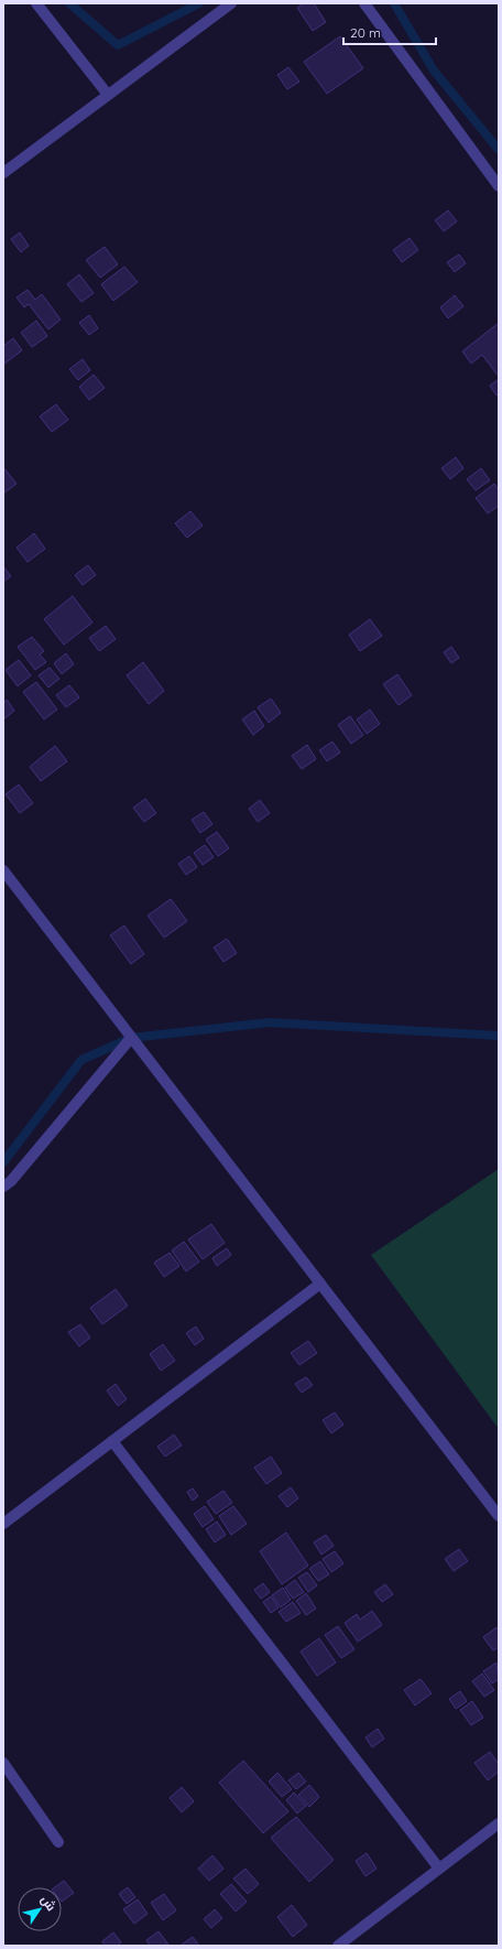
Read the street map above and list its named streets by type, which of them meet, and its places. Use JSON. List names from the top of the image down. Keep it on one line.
{"scale_bar":"20 m","north":"top right"}
